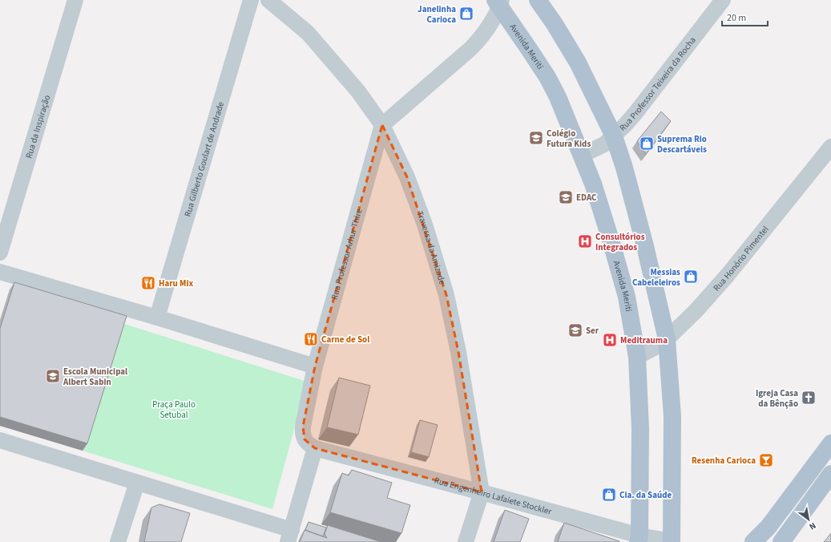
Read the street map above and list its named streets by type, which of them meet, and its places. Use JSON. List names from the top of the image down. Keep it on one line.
{"streets":{"main road":["Avenida Meriti"],"street":["Rua Professor Teixeira da Rocha","Rua da Inspiração","Rua Gilberto Goulart de Andrade","Travessa da Amizade","Rua Professor Arhur Thire","Rua Honório Pimentel","Rua Engenheiro Lafaiete Stockler"]},"crossings":[["Avenida Meriti","Rua Professor Teixeira da Rocha"],["Avenida Meriti","Rua Honório Pimentel"],["Avenida Meriti","Rua Engenheiro Lafaiete Stockler"],["Travessa da Amizade","Rua Professor Arhur Thire"],["Travessa da Amizade","Rua Engenheiro Lafaiete Stockler"],["Rua Professor Arhur Thire","Rua Engenheiro Lafaiete Stockler"]],"parks":["Praça Paulo Setubal"],"places":{"shop":["Janelinha Carioca","Suprema Rio Descartáveis","Messias Cabeleleiros","Cia. da Saúde"],"school or university":["Colégio Futura Kids","EDAC","Ser","Escola Municipal Albert Sabin"],"hospital":["Consultórios Integrados","Meditrauma"],"restaurant":["Haru Mix","Carne de Sol"],"church":["Igreja Casa da Bênção"],"bar":["Resenha Carioca"]},"scale_bar":"20 m","north":"bottom right"}
